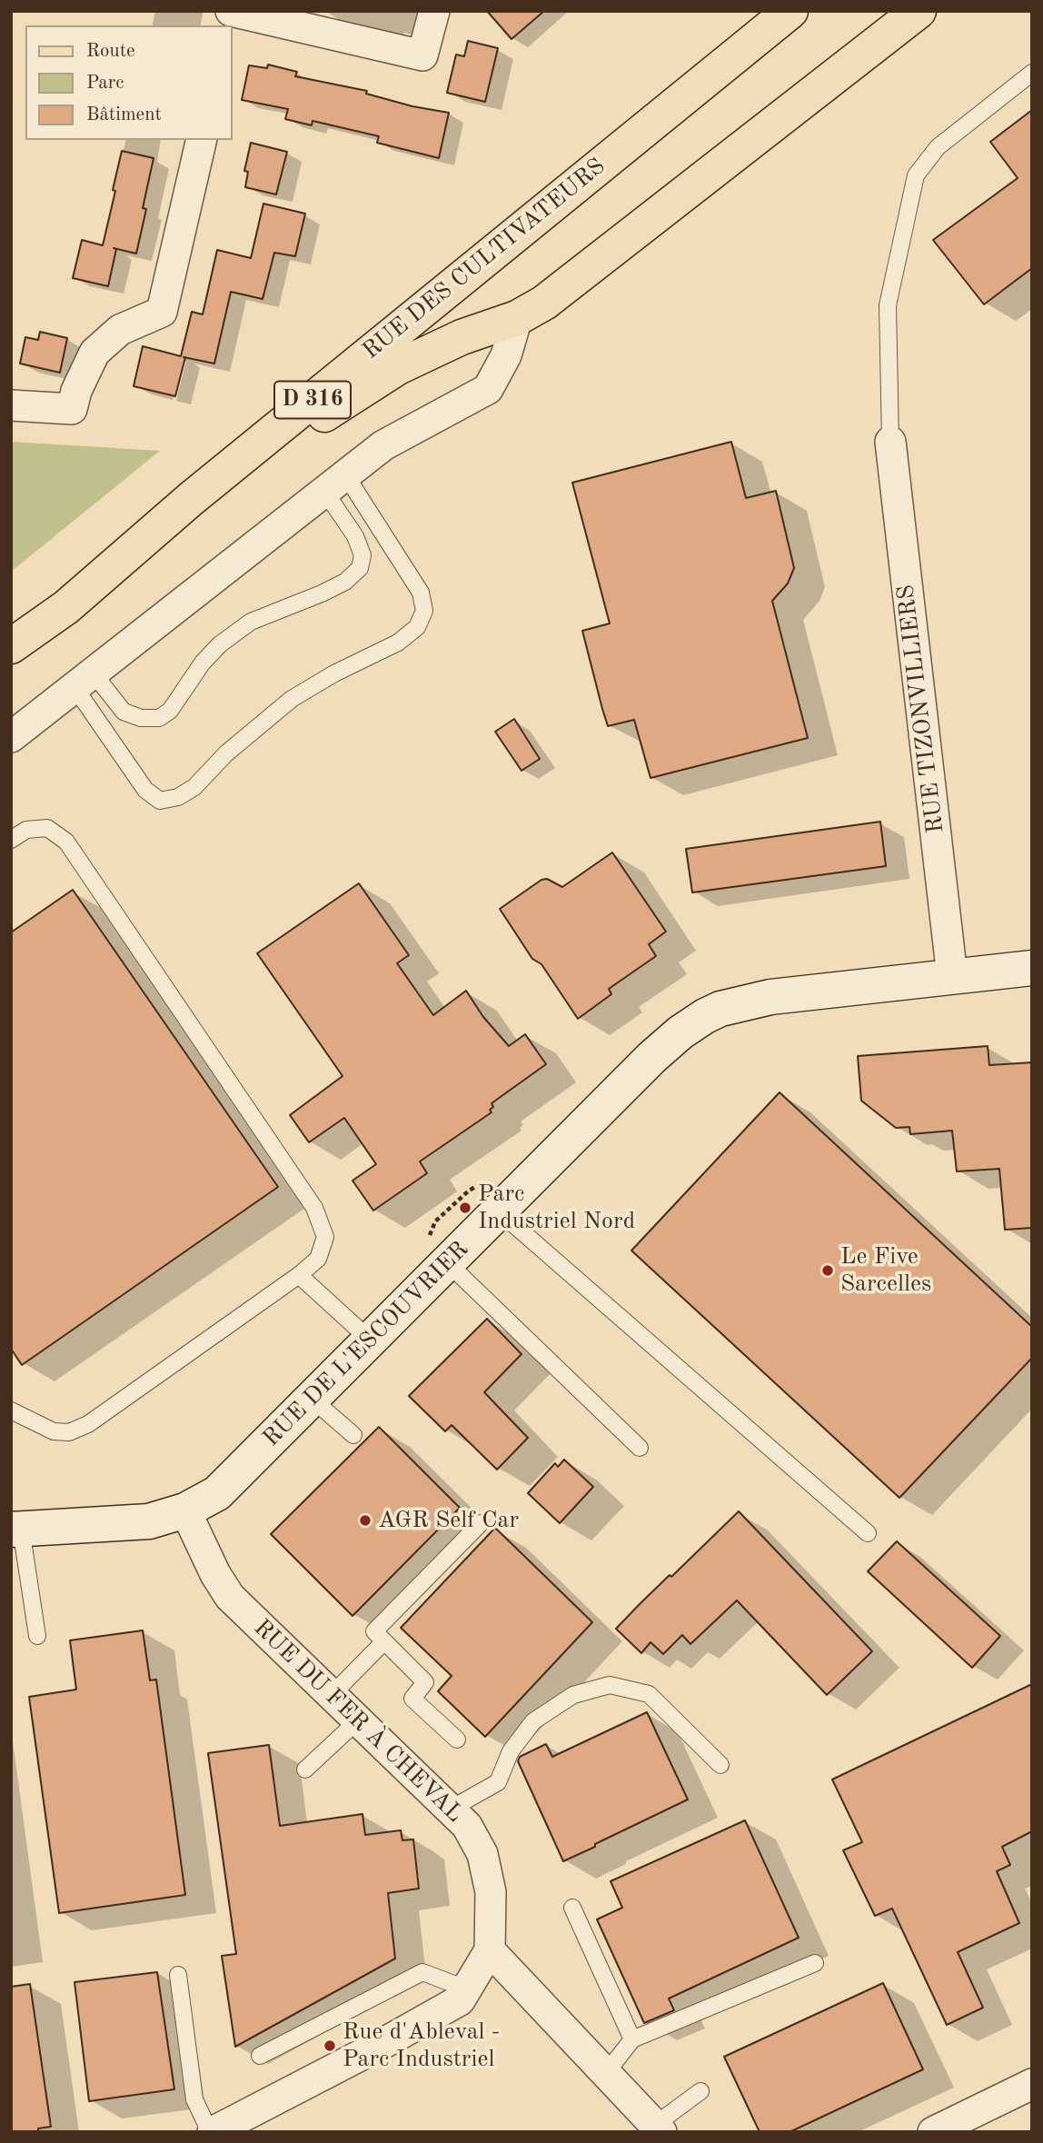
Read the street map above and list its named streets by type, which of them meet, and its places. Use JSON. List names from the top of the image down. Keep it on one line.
{"streets":{"main road":["RUE DES CULTIVATEURS","D 316"],"street":["RUE TIZONVILLIERS","RUE DE L'ESCOUVRIER","RUE DU FER À CHEVAL"]},"crossings":[["RUE TIZONVILLIERS","RUE DE L'ESCOUVRIER"],["RUE DE L'ESCOUVRIER","RUE DU FER À CHEVAL"]],"places":["Parc Industriel Nord","Le Five Sarcelles","AGR Self Car","Rue d'Ableval - Parc Industriel"],"legend":["Route","Parc","Bâtiment"]}
